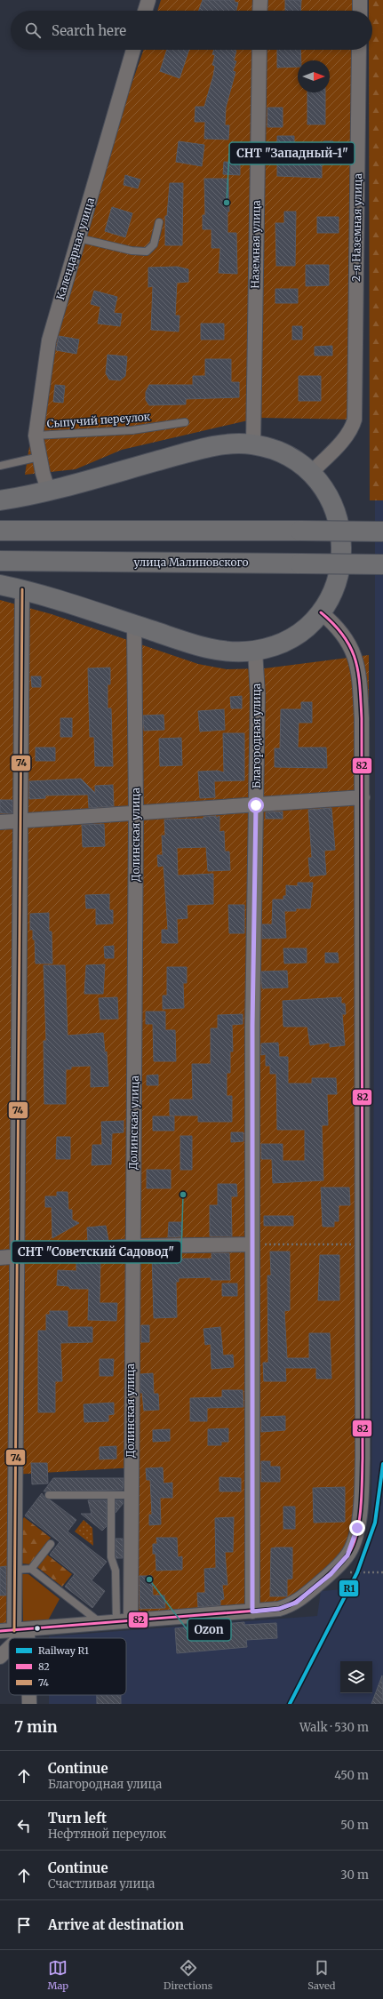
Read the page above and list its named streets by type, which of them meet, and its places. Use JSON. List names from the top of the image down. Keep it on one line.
{"streets":{"highway":["улица Малиновского"],"street":["2-я Наземная улица","Наземная улица","Календарная улица","Благородная улица","Долинская улица"],"lane":["Сыпучий переулок"]},"crossings":[["Календарная улица","Сыпучий переулок"]],"places":["СНТ \"Западный-1\"","СНТ \"Советский Садовод\"","Ozon"],"lines":["transit line 74","transit line 82","rail line R1"],"legend":["Railway R1","82","74"],"north":"right","page":{"search":"Search here","heading":["7 min","Walk · 530 m"],"list":[["Continue","Благородная улица","450 m"],["Turn left","Нефтяной переулок","50 m"],["Continue","Счастливая улица","30 m"],"Arrive at destination"],"nav":["Map","Directions","Saved"]}}
